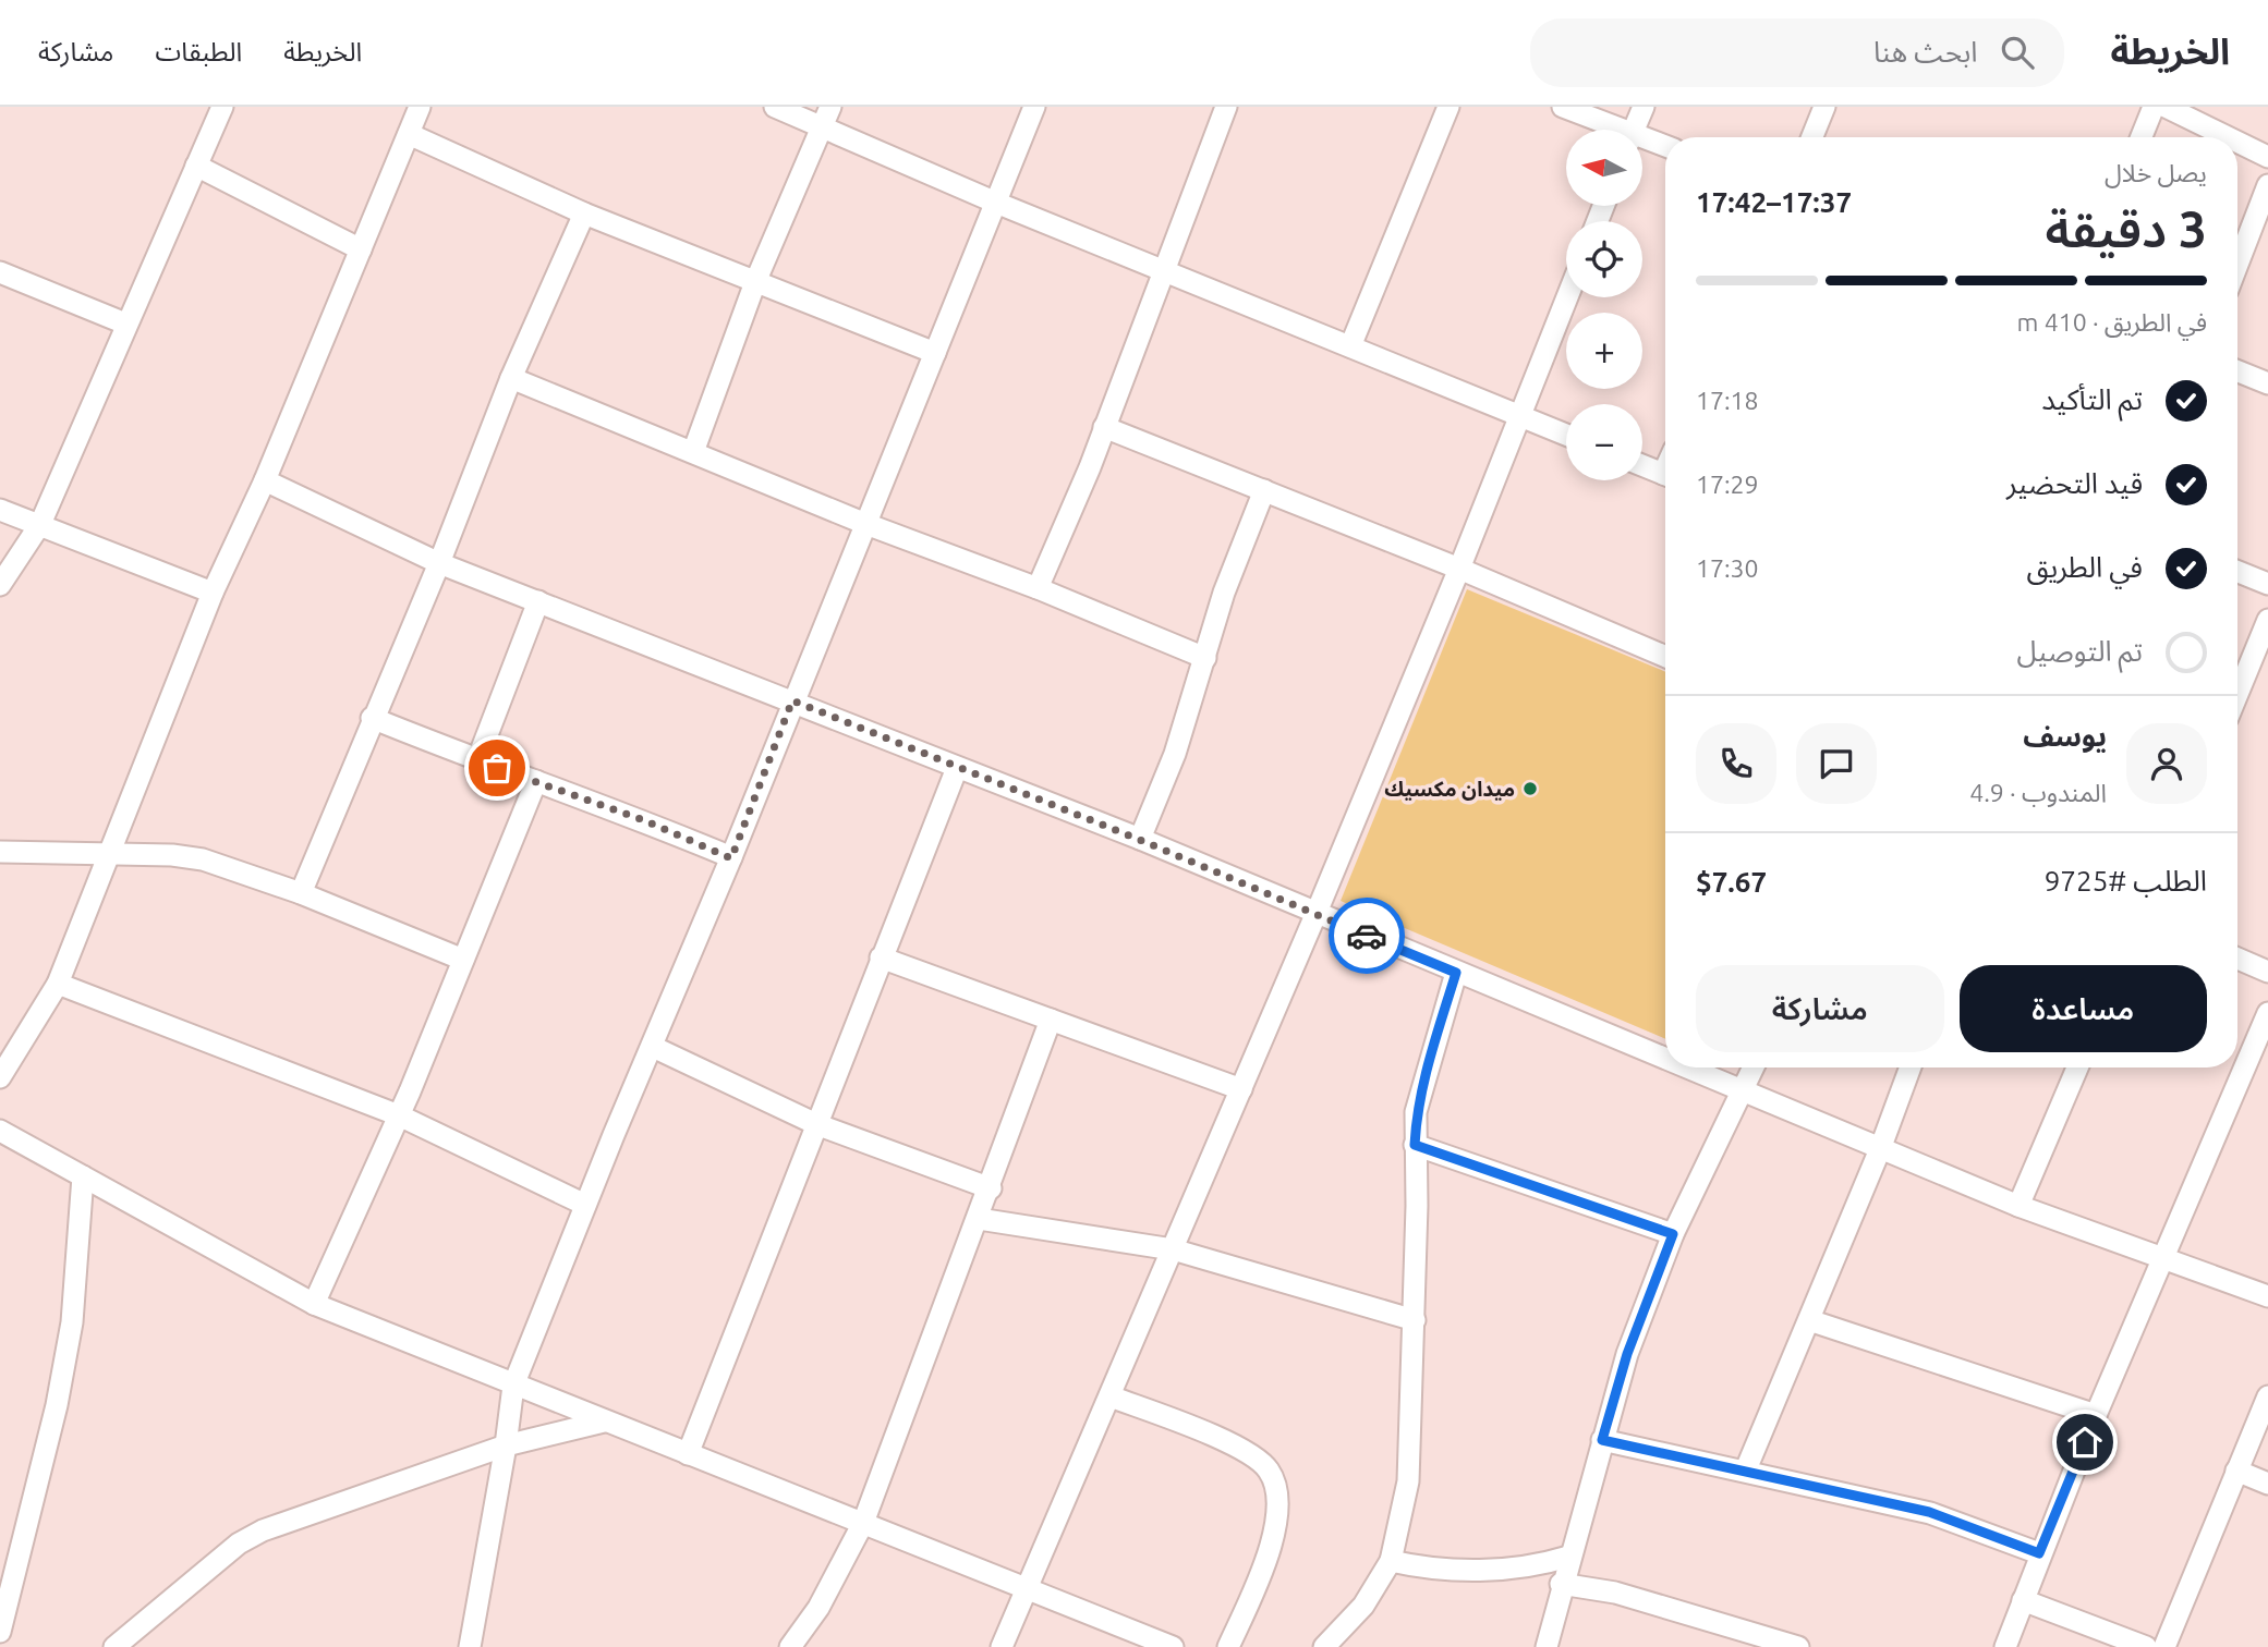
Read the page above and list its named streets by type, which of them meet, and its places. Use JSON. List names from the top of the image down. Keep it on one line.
{"places":["ميدان مكسيك"],"north":"left","page":{"header":"الخريطة","search":"ابحث هنا","nav":["الخريطة","الطبقات","مشاركة"],"map_buttons":["+","−"],"heading":["3 دقيقة","يصل خلال","17:37–17:42"],"panel":["يوسف","المندوب · 4.9","الطلب #9725","$7.67"],"bar":"في الطريق · 410 m","list":[["تم التأكيد","17:18"],["قيد التحضير","17:29"],["في الطريق","17:30"],"تم التوصيل"],"buttons":["مساعدة","مشاركة"]}}
